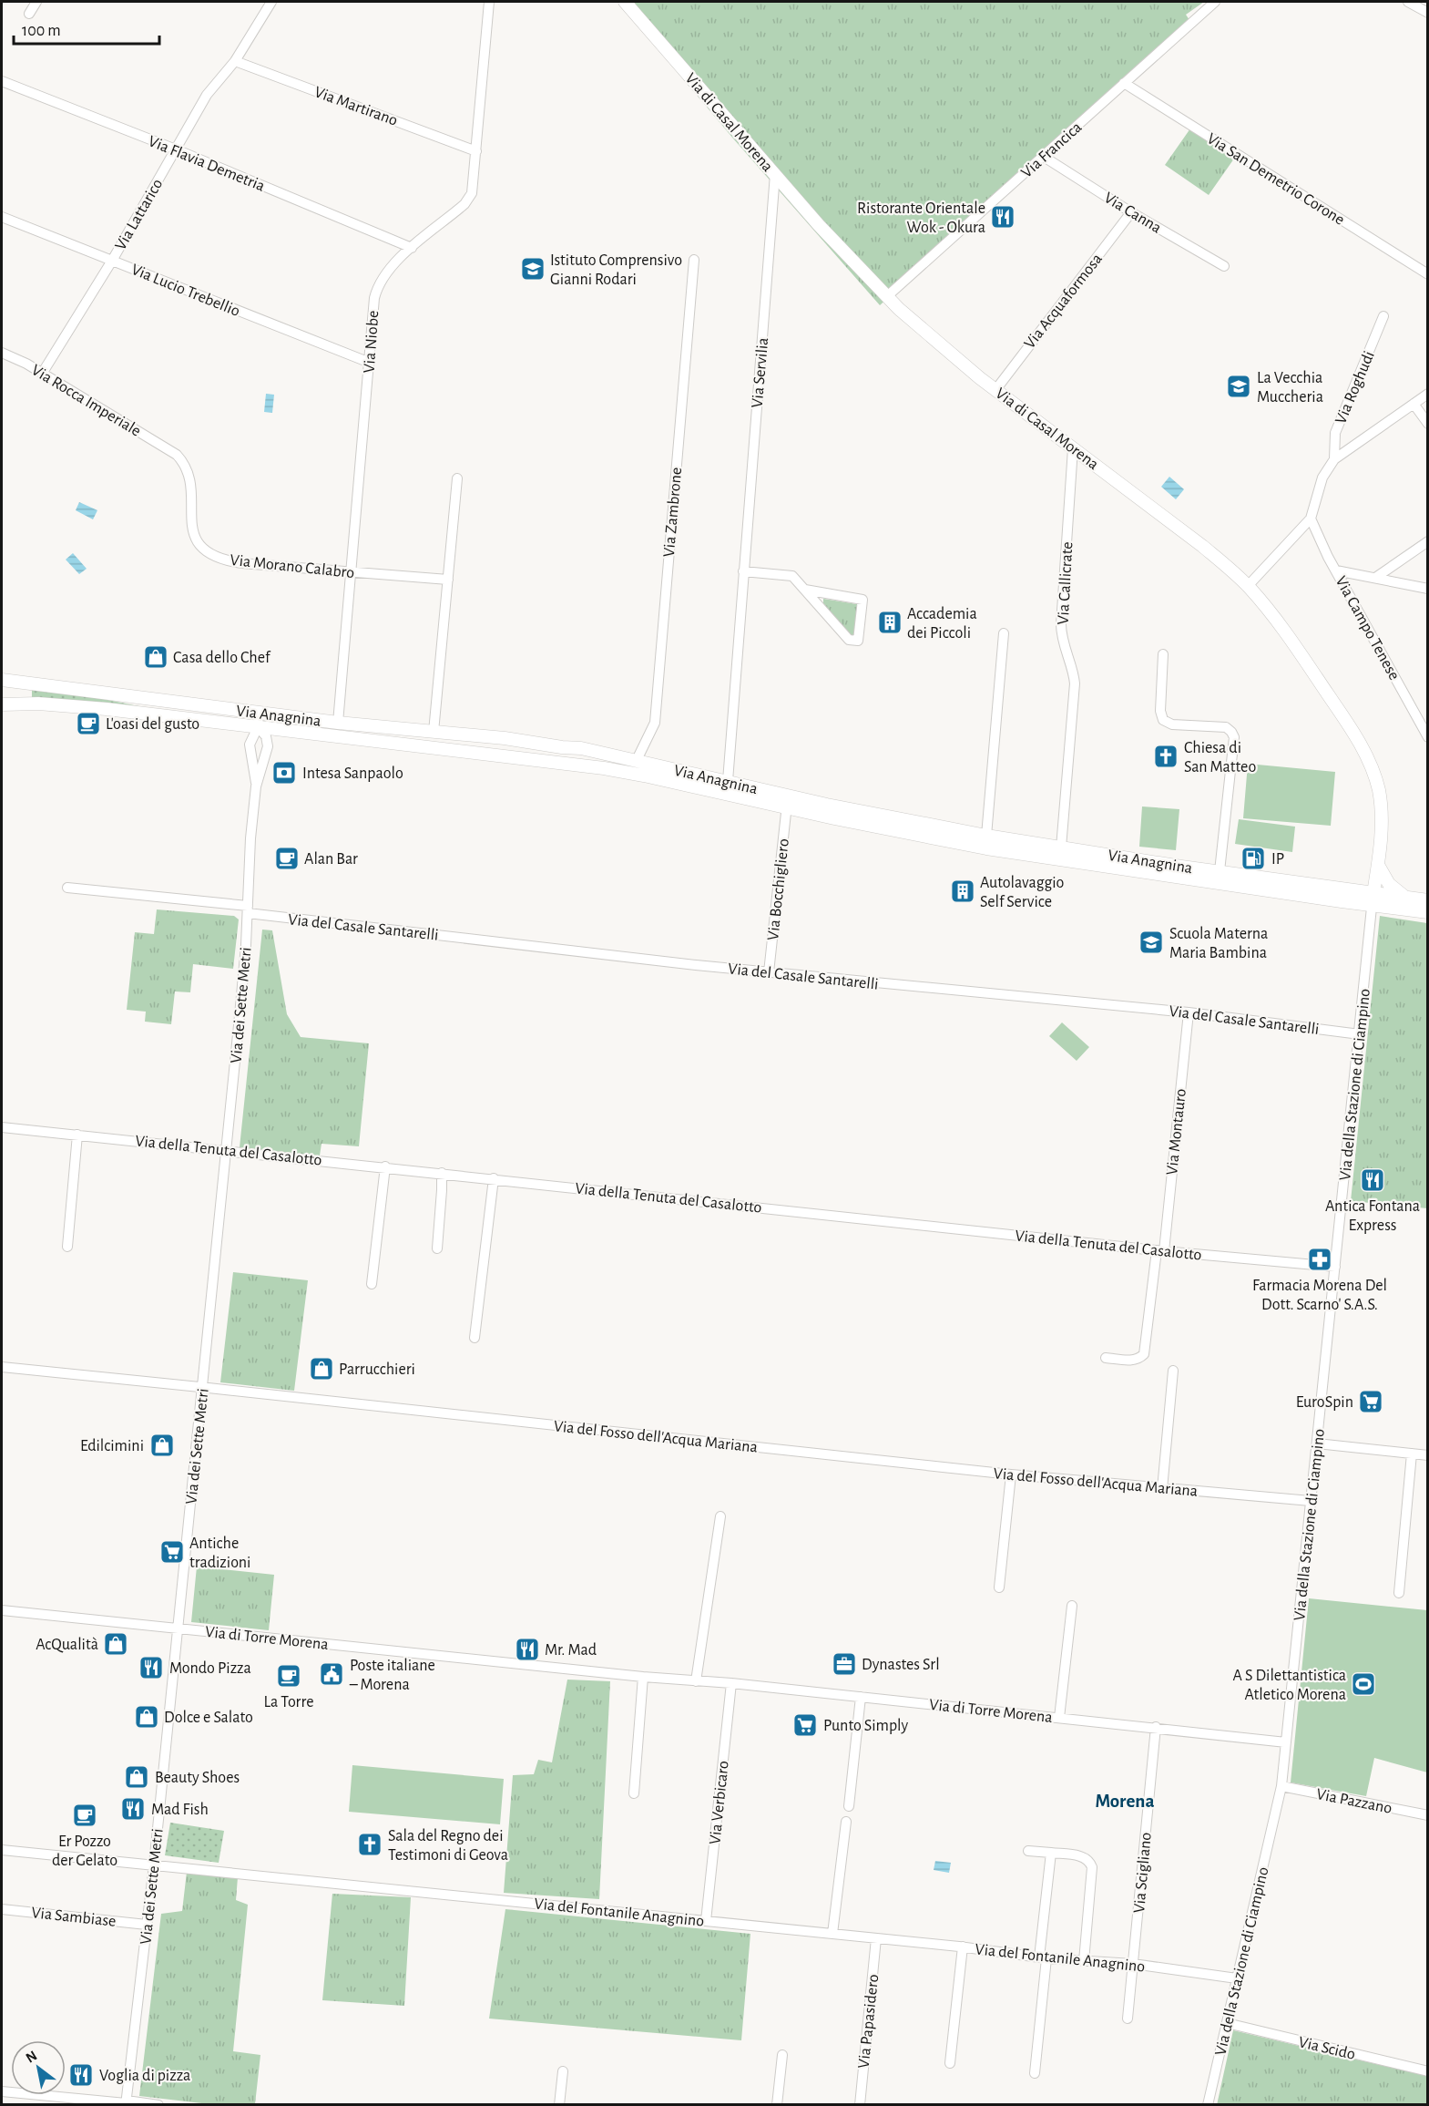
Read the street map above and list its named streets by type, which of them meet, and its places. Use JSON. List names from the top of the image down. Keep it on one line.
{"streets":{"main road":["Via di Casal Morena","Via Anagnina"],"street":["Via Martirano","Via Francica","Via Flavia Demetria","Via San Demetrio Corone","Via Canna","Via Lattarico","Via Lucio Trebellio","Via Acquaformosa","Via Niobe","Via Servilia","Via Roghudi","Via Rocca Imperiale","Via Zambrone","Via Morano Calabro","Via Callicrate","Via Campo Tenese","Via Bocchigliero","Via del Casale Santarelli","Via dei Sette Metri","Via della Stazione di Ciampino","Via Montauro","Via della Tenuta del Casalotto","Via del Fosso dell'Acqua Mariana","Via di Torre Morena","Via Pazzano","Via Verbicaro","Via Scigliano","Via del Fontanile Anagnino","Via Sambiase","Via Papasidero","Via Scido"]},"crossings":[["Via Martirano","Via Lattarico"],["Via Martirano","Via Niobe"],["Via di Casal Morena","Via Francica"],["Via di Casal Morena","Via Acquaformosa"],["Via di Casal Morena","Via Servilia"],["Via di Casal Morena","Via Roghudi"],["Via di Casal Morena","Via Callicrate"],["Via di Casal Morena","Via Anagnina"],["Via di Casal Morena","Via della Stazione di Ciampino"],["Via Francica","Via San Demetrio Corone"],["Via Francica","Via Canna"],["Via Flavia Demetria","Via Lattarico"],["Via Flavia Demetria","Via Niobe"],["Via Canna","Via Acquaformosa"],["Via Lattarico","Via Lucio Trebellio"],["Via Lattarico","Via Rocca Imperiale"],["Via Lucio Trebellio","Via Niobe"],["Via Niobe","Via Morano Calabro"],["Via Niobe","Via Anagnina"],["Via Servilia","Via Anagnina"],["Via Roghudi","Via Campo Tenese"],["Via Rocca Imperiale","Via Morano Calabro"],["Via Zambrone","Via Anagnina"],["Via Callicrate","Via Anagnina"],["Via Anagnina","Via Bocchigliero"],["Via Anagnina","Via dei Sette Metri"],["Via Anagnina","Via della Stazione di Ciampino"],["Via Bocchigliero","Via del Casale Santarelli"],["Via del Casale Santarelli","Via dei Sette Metri"],["Via del Casale Santarelli","Via della Stazione di Ciampino"],["Via del Casale Santarelli","Via Montauro"],["Via dei Sette Metri","Via della Tenuta del Casalotto"],["Via dei Sette Metri","Via del Fosso dell'Acqua Mariana"],["Via dei Sette Metri","Via di Torre Morena"],["Via dei Sette Metri","Via del Fontanile Anagnino"],["Via dei Sette Metri","Via Sambiase"],["Via della Stazione di Ciampino","Via della Tenuta del Casalotto"],["Via della Stazione di Ciampino","Via del Fosso dell'Acqua Mariana"],["Via della Stazione di Ciampino","Via di Torre Morena"],["Via della Stazione di Ciampino","Via Pazzano"],["Via della Stazione di Ciampino","Via del Fontanile Anagnino"],["Via della Stazione di Ciampino","Via Scido"],["Via Montauro","Via della Tenuta del Casalotto"],["Via di Torre Morena","Via Verbicaro"],["Via di Torre Morena","Via Scigliano"],["Via Verbicaro","Via del Fontanile Anagnino"],["Via Scigliano","Via del Fontanile Anagnino"],["Via del Fontanile Anagnino","Via Papasidero"]],"districts":["Morena"],"places":{"restaurant":["Ristorante Orientale Wok - Okura","Antica Fontana Express","Mr. Mad","Mondo Pizza","Mad Fish","Voglia di pizza"],"school or university":["Istituto Comprensivo Gianni Rodari","La Vecchia Muccheria","Scuola Materna Maria Bambina"],"building":["Accademia dei Piccoli","Autolavaggio Self Service"],"shop":["Casa dello Chef","Parrucchieri","Edilcimini","AcQualità","Dolce e Salato","Beauty Shoes"],"cafe":["L'oasi del gusto","Alan Bar","La Torre","Er Pozzo der Gelato"],"church":["Chiesa di San Matteo","Sala del Regno dei Testimoni di Geova"],"bank":["Intesa Sanpaolo"],"fuel station":["IP"],"pharmacy":["Farmacia Morena Del Dott. Scarno' S.A.S."],"supermarket":["EuroSpin","Antiche tradizioni","Punto Simply"],"office":["Dynastes Srl"],"public building":["Poste italiane – Morena"],"sports":["A S Dilettantistica Atletico Morena"]},"scale_bar":"100 m","north":"top left"}
